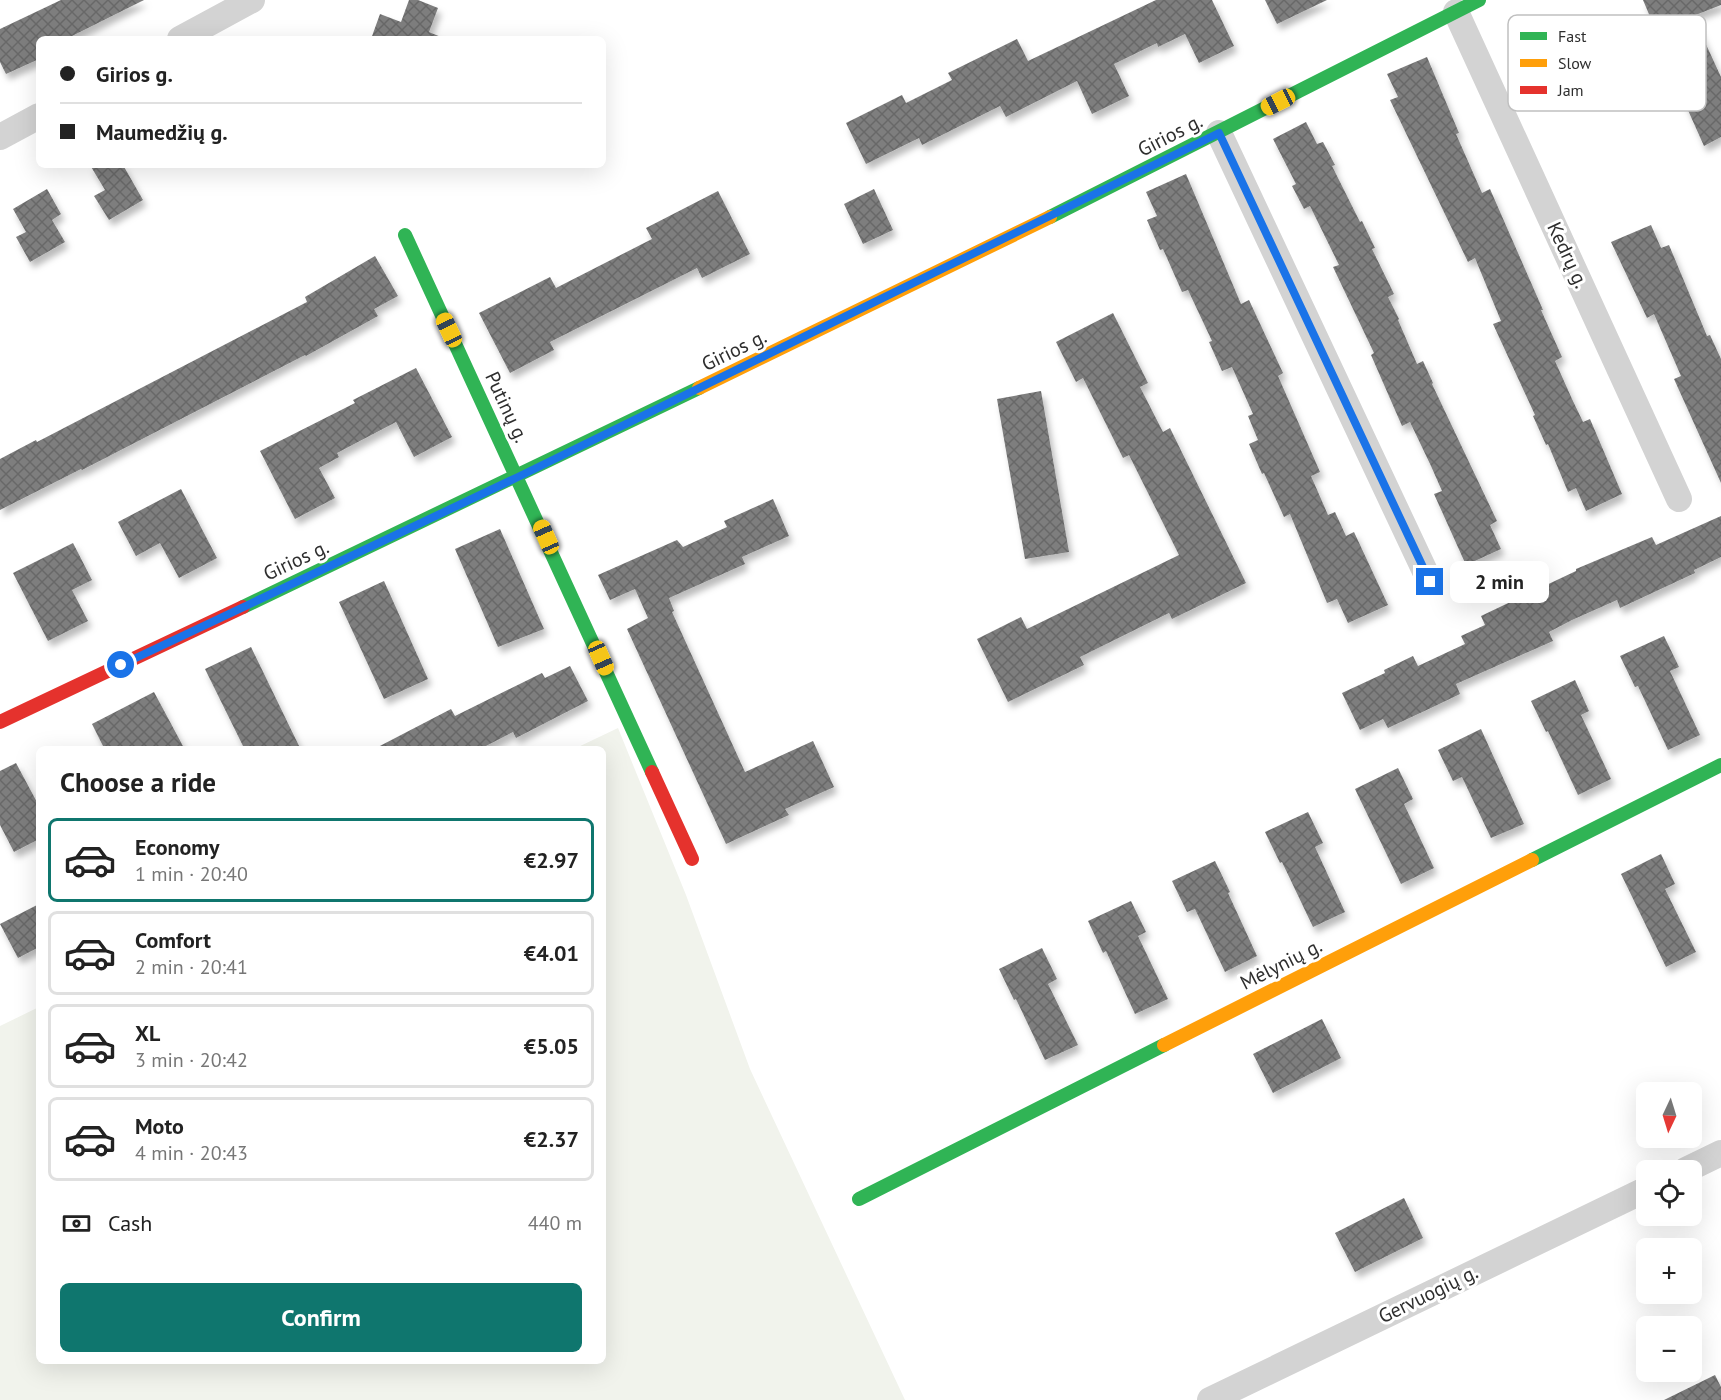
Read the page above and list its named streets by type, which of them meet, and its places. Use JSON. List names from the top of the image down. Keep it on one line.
{"streets":{"street":["Girios g.","Kedrų g.","Putinų g.","Mėlynių g.","Gervuogių g."]},"crossings":[["Girios g.","Kedrų g."],["Girios g.","Putinų g."]],"legend":["Fast","Slow","Jam"],"north":"bottom","page":{"banner":["Girios g.","Maumedžių g."],"bubble":"2 min","heading":"Choose a ride","list":[{"name":"Economy","note":"1 min · 20:40","value":"€2.97"},{"name":"Comfort","note":"2 min · 20:41","value":"€4.01"},{"name":"XL","note":"3 min · 20:42","value":"€5.05"},{"name":"Moto","note":"4 min · 20:43","value":"€2.37"}],"map_buttons":["+","−"],"pay":["Cash","440 m"],"buttons":"Confirm"}}
